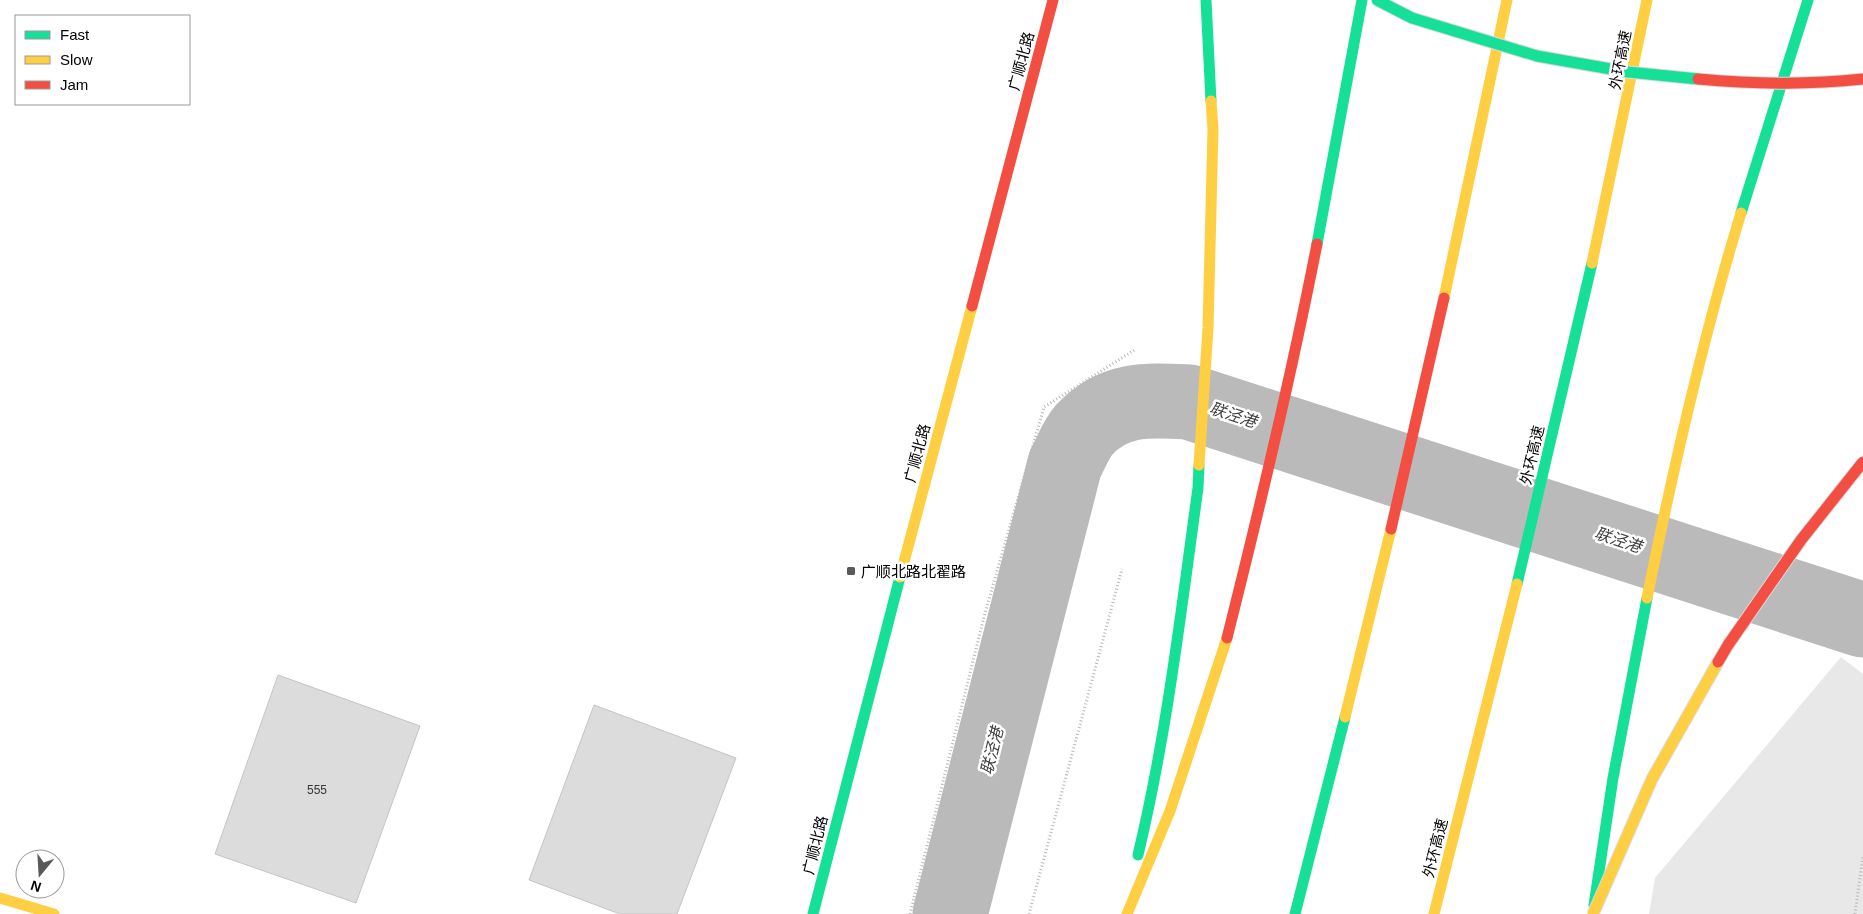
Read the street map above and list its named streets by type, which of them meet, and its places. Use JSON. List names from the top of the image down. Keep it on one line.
{"streets":{"main road":["外环高速","广顺北路"]},"water":["联泾港"],"places":{"transit":["广顺北路北翟路"]},"house_numbers":["555"],"legend":["Fast","Slow","Jam"],"north":"bottom"}
